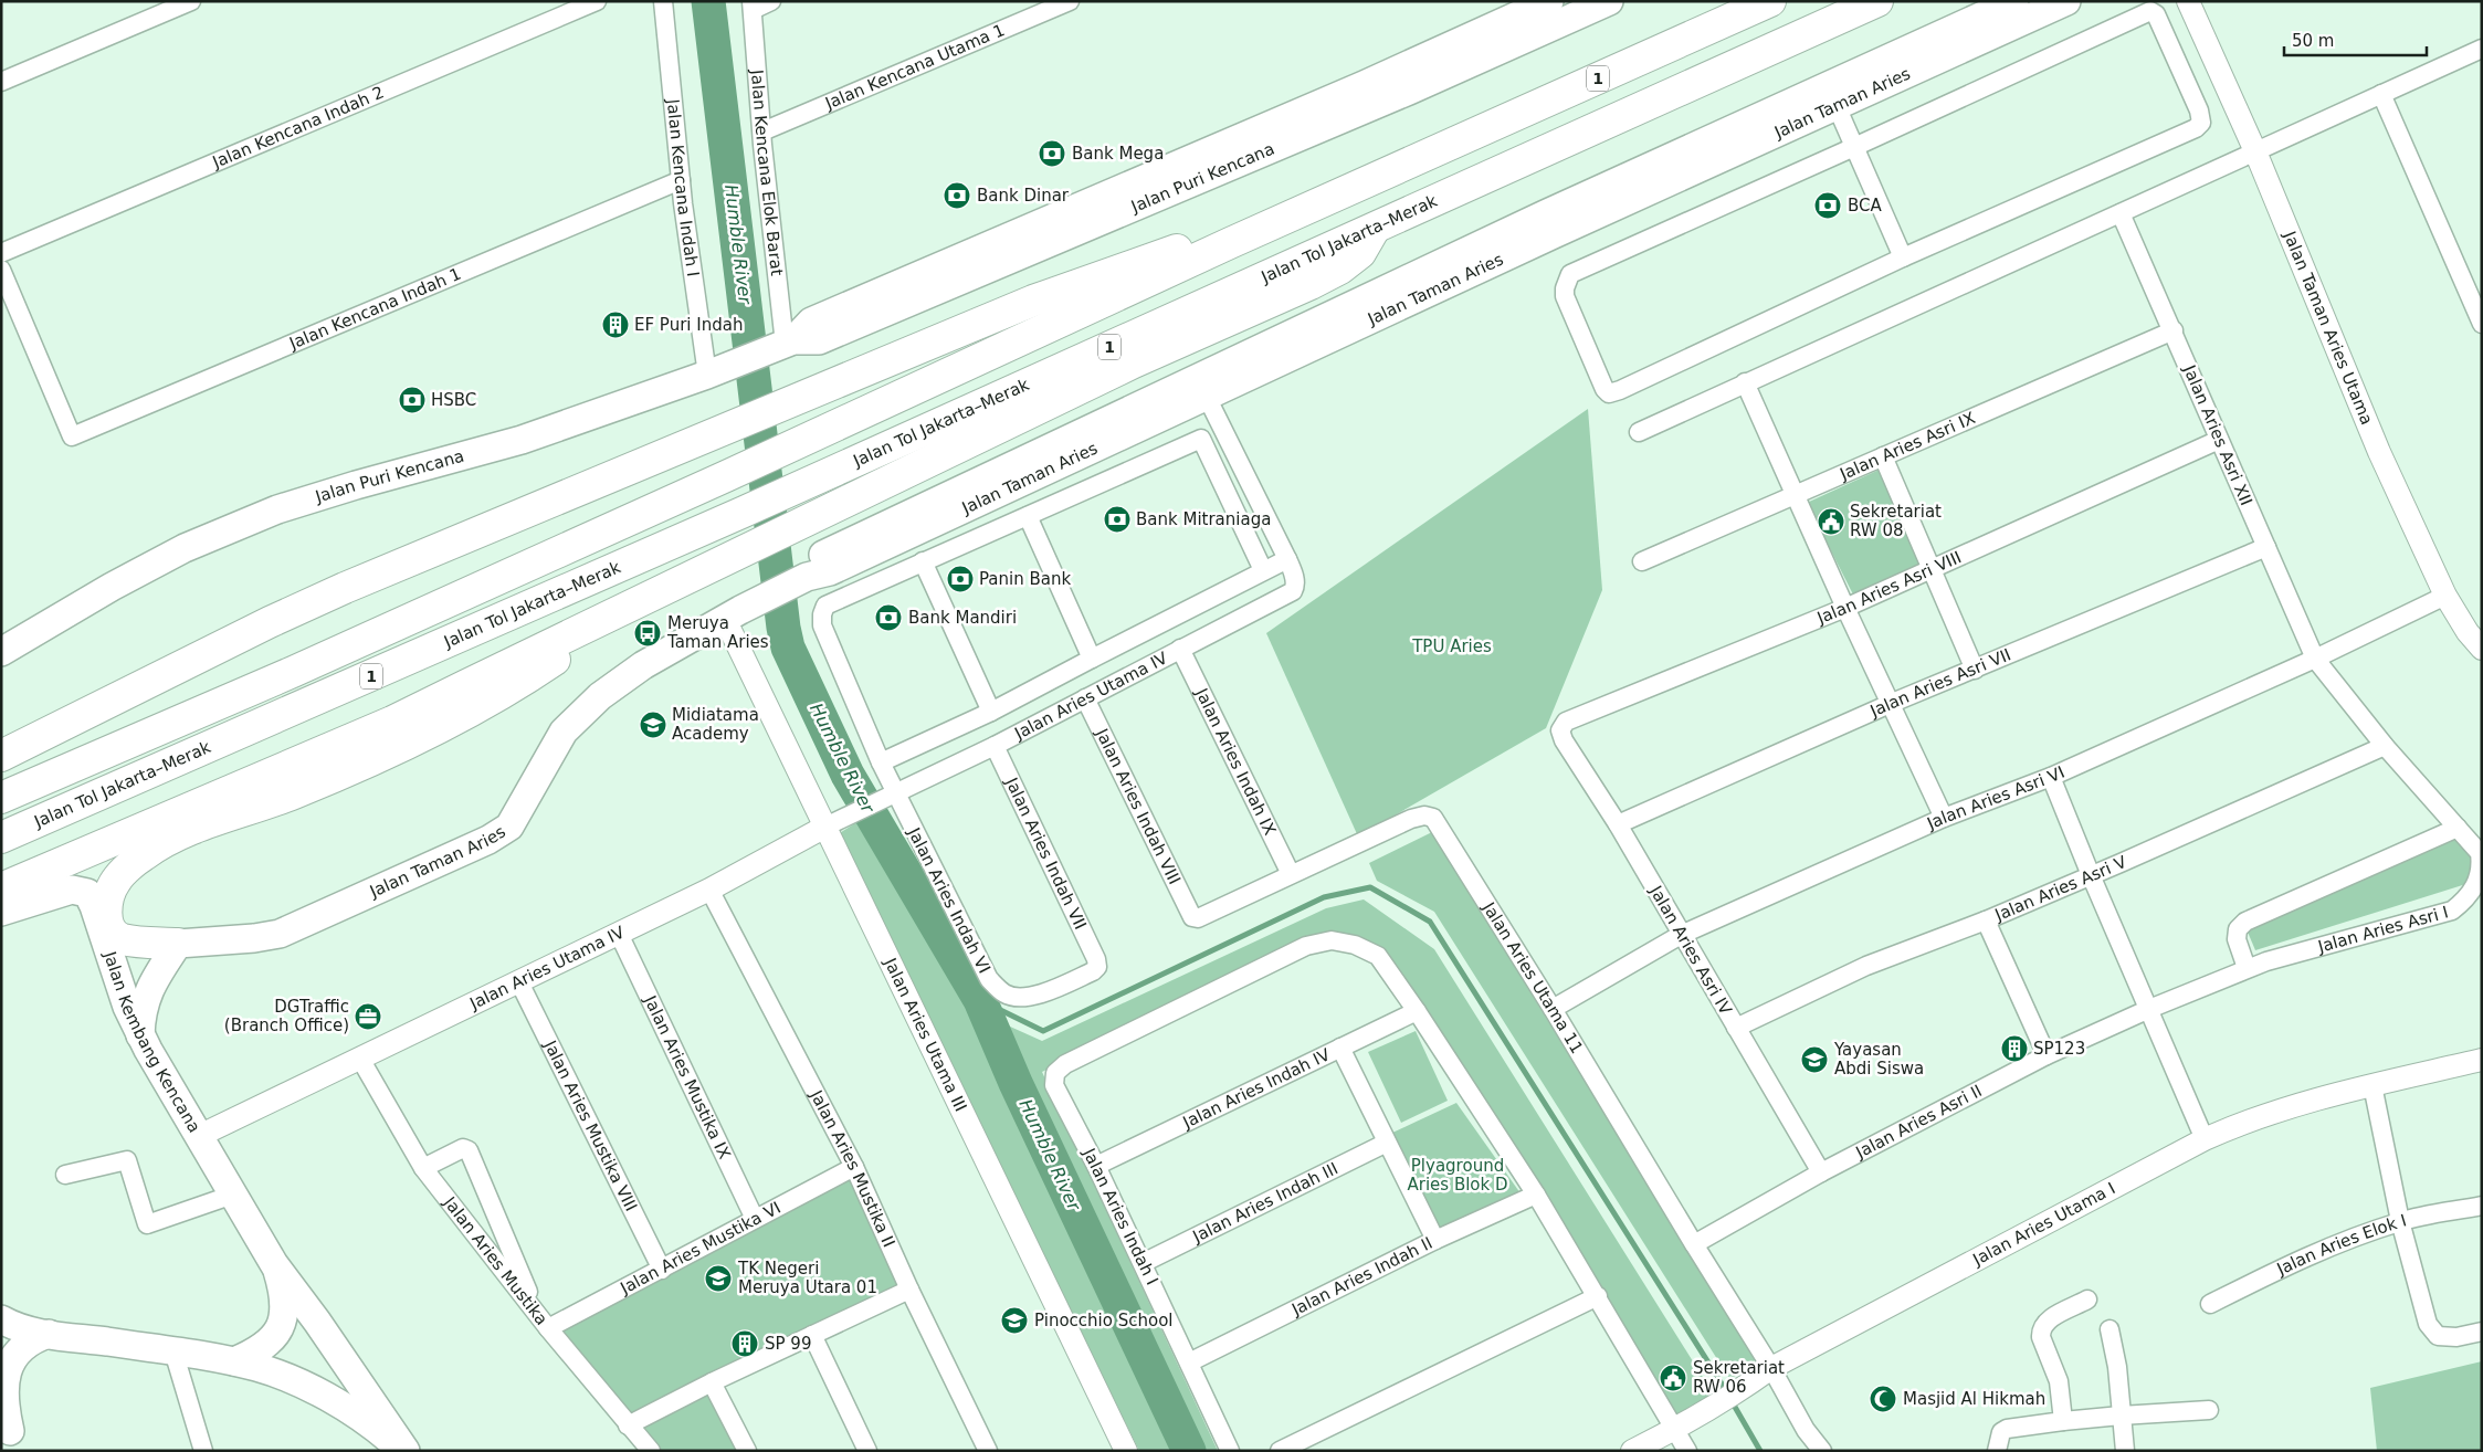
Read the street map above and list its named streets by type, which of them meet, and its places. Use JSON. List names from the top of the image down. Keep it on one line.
{"streets":{"highway":["1","Jalan Tol Jakarta–Merak"],"main road":["Jalan Taman Aries","Jalan Puri Kencana","Jalan Kembang Kencana"],"street":["Jalan Kencana Utama 1","Jalan Kencana Indah 2","Jalan Kencana Elok Barat","Jalan Kencana Indah I","Jalan Kencana Indah 1","Jalan Taman Aries Utama","Jalan Aries Asri XII","Jalan Aries Asri IX","Jalan Aries Asri VIII","Jalan Aries Asri VII","Jalan Aries Utama IV","Jalan Aries Indah IX","Jalan Aries Asri VI","Jalan Aries Indah VIII","Jalan Aries Indah VII","Jalan Aries Asri V","Jalan Aries Indah VI","Jalan Aries Asri I","Jalan Aries Asri IV","Jalan Aries Utama 11","Jalan Aries Utama III","Jalan Aries Mustika IX","Jalan Aries Indah IV","Jalan Aries Asri II","Jalan Aries Mustika VIII","Jalan Aries Mustika II","Jalan Aries Indah III","Jalan Aries Indah I","Jalan Aries Utama I","Jalan Aries Elok I","Jalan Aries Mustika VI","Jalan Aries Mustika","Jalan Aries Indah II"]},"crossings":[["Jalan Kencana Utama 1","Jalan Kencana Elok Barat"],["Jalan Taman Aries","Jalan Aries Utama III"],["Jalan Kencana Elok Barat","Jalan Puri Kencana"],["Jalan Puri Kencana","Jalan Kencana Indah I"],["Jalan Kencana Indah I","Jalan Kencana Indah 1"],["Jalan Taman Aries Utama","Jalan Aries Asri VI"],["Jalan Aries Asri XII","Jalan Aries Asri IX"],["Jalan Aries Asri XII","Jalan Aries Asri VIII"],["Jalan Aries Asri XII","Jalan Aries Asri VII"],["Jalan Aries Asri XII","Jalan Aries Asri VI"],["Jalan Aries Asri XII","Jalan Aries Asri I"],["Jalan Aries Asri VIII","Jalan Aries Asri IV"],["Jalan Aries Asri VII","Jalan Aries Asri IV"],["Jalan Aries Utama IV","Jalan Aries Indah IX"],["Jalan Aries Utama IV","Jalan Aries Indah VIII"],["Jalan Aries Utama IV","Jalan Aries Indah VII"],["Jalan Aries Utama IV","Jalan Aries Indah VI"],["Jalan Aries Utama IV","Jalan Aries Utama III"],["Jalan Aries Utama IV","Jalan Kembang Kencana"],["Jalan Aries Utama IV","Jalan Aries Mustika IX"],["Jalan Aries Utama IV","Jalan Aries Mustika VIII"],["Jalan Aries Utama IV","Jalan Aries Mustika II"],["Jalan Aries Utama IV","Jalan Aries Mustika"],["Jalan Aries Indah IX","Jalan Aries Utama 11"],["Jalan Aries Asri VI","Jalan Aries Asri I"],["Jalan Aries Asri VI","Jalan Aries Asri IV"],["Jalan Aries Asri VI","Jalan Aries Utama 11"],["Jalan Aries Indah VIII","Jalan Aries Utama 11"],["Jalan Aries Indah VII","Jalan Aries Indah VI"],["Jalan Aries Asri V","Jalan Aries Asri I"],["Jalan Aries Asri V","Jalan Aries Asri IV"],["Jalan Aries Asri I","Jalan Aries Asri II"],["Jalan Aries Asri IV","Jalan Aries Asri II"],["Jalan Aries Utama 11","Jalan Aries Asri II"],["Jalan Aries Utama 11","Jalan Aries Utama I"],["Jalan Aries Mustika IX","Jalan Aries Mustika VI"],["Jalan Aries Indah IV","Jalan Aries Indah I"],["Jalan Aries Mustika VIII","Jalan Aries Mustika VI"],["Jalan Aries Mustika II","Jalan Aries Mustika VI"],["Jalan Aries Indah III","Jalan Aries Indah I"],["Jalan Aries Indah I","Jalan Aries Indah II"],["Jalan Aries Mustika VI","Jalan Aries Mustika"]],"water":["Humble River"],"parks":["TPU Aries","Plyaground Aries Blok D"],"places":{"bank":["Bank Mega","Bank Dinar","BCA","HSBC","Bank Mitraniaga","Panin Bank","Bank Mandiri"],"building":["EF Puri Indah","SP123","SP 99"],"public building":["Sekretariat RW 08","Sekretariat RW 06"],"bus stop":["Meruya Taman Aries"],"school or university":["Midiatama Academy","Yayasan Abdi Siswa","TK Negeri Meruya Utara 01","Pinocchio School"],"office":["DGTraffic (Branch Office)"],"mosque":["Masjid Al Hikmah"]},"scale_bar":"50 m"}
